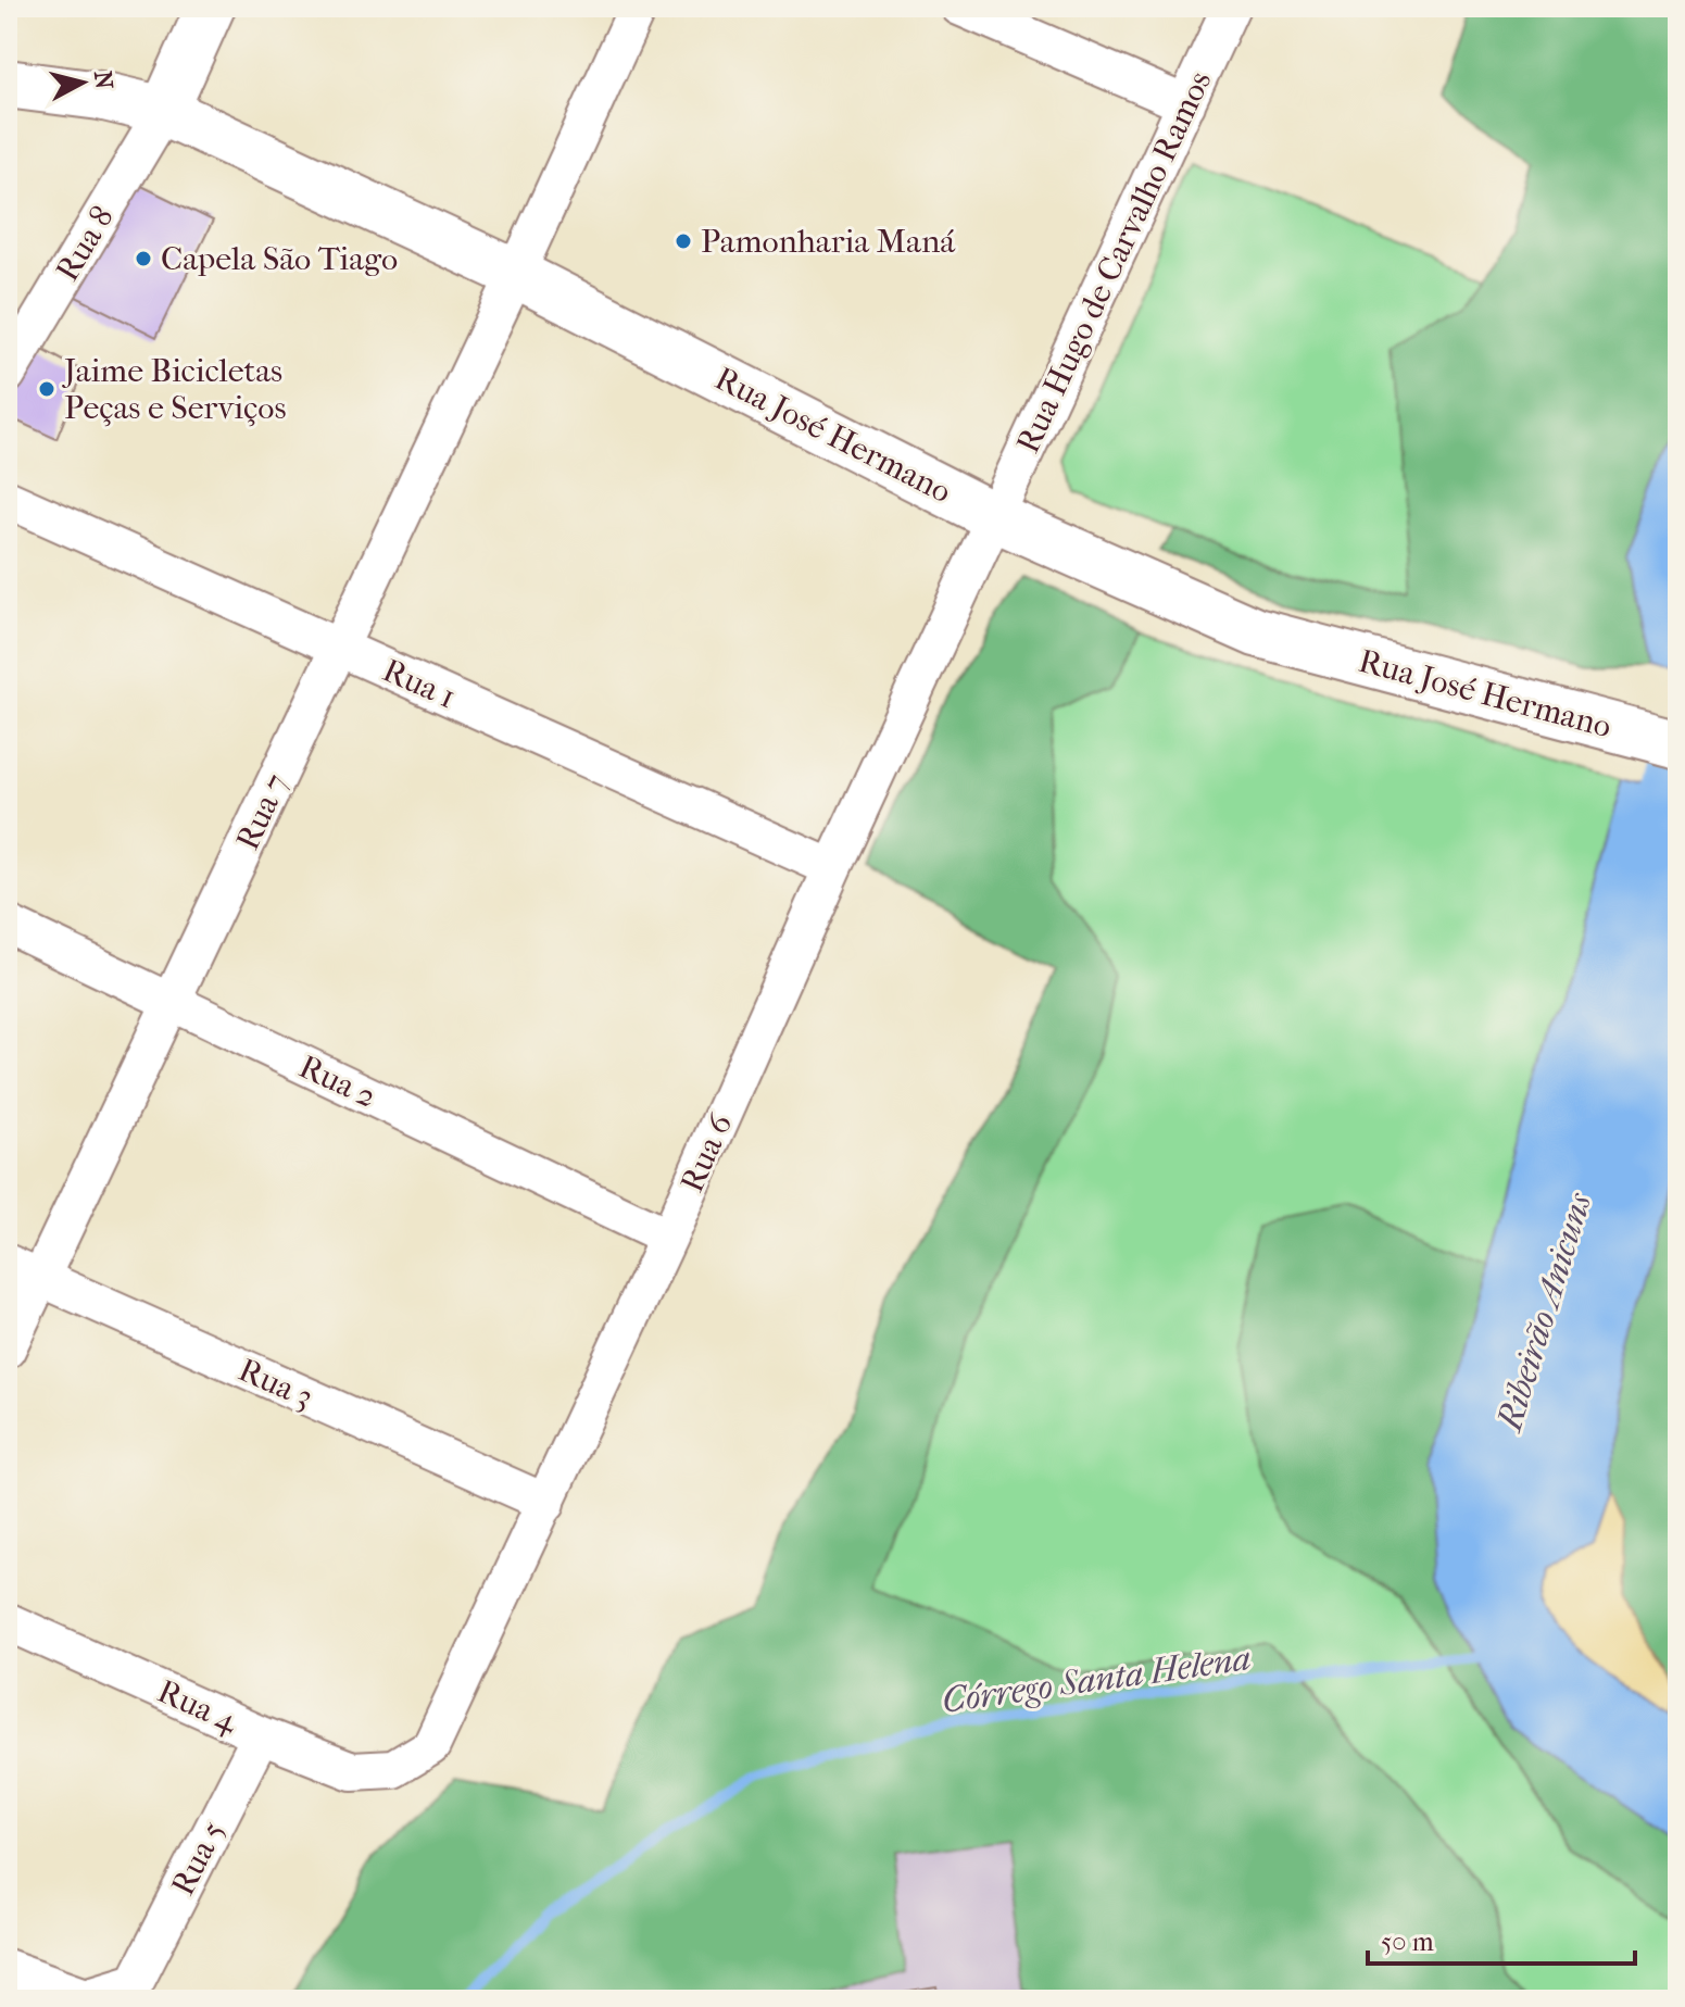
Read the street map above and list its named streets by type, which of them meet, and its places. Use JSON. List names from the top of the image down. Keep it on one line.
{"streets":{"main road":["Rua José Hermano"],"street":["Rua 8","Rua Hugo de Carvalho Ramos","Rua 1","Rua 7","Rua 2","Rua 6","Rua 3","Rua 4","Rua 5"]},"crossings":[["Rua 8","Rua José Hermano"],["Rua Hugo de Carvalho Ramos","Rua José Hermano"],["Rua Hugo de Carvalho Ramos","Rua 6"],["Rua José Hermano","Rua 7"],["Rua José Hermano","Rua 6"],["Rua 1","Rua 7"],["Rua 1","Rua 6"],["Rua 7","Rua 2"],["Rua 7","Rua 3"],["Rua 2","Rua 6"],["Rua 6","Rua 3"],["Rua 6","Rua 4"],["Rua 4","Rua 5"]],"water":["Ribeirão Anicuns","Córrego Santa Helena"],"places":["Pamonharia Maná","Capela São Tiago","Jaime Bicicletas Peças e Serviços"],"scale_bar":"50 m","north":"right"}
